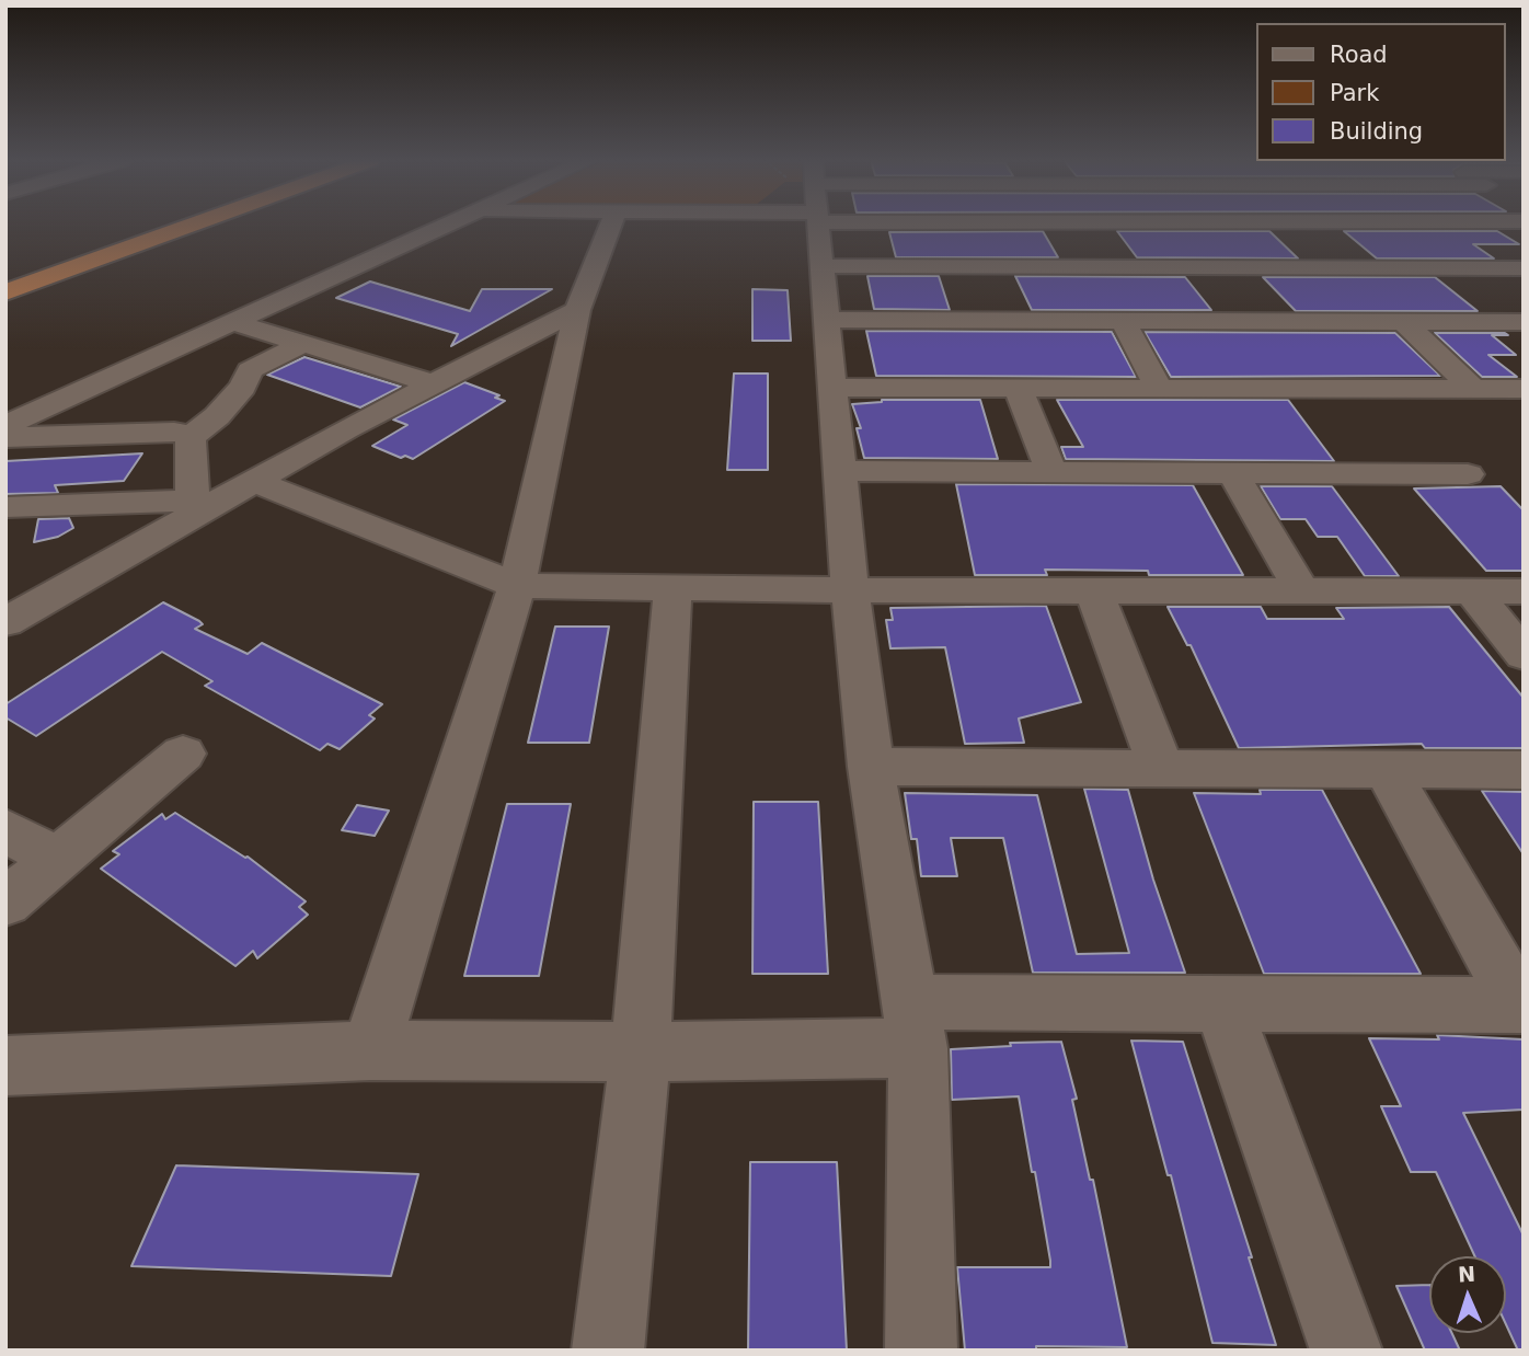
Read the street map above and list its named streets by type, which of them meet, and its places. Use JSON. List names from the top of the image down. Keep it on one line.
{"legend":["Road","Park","Building"],"north":"top"}
